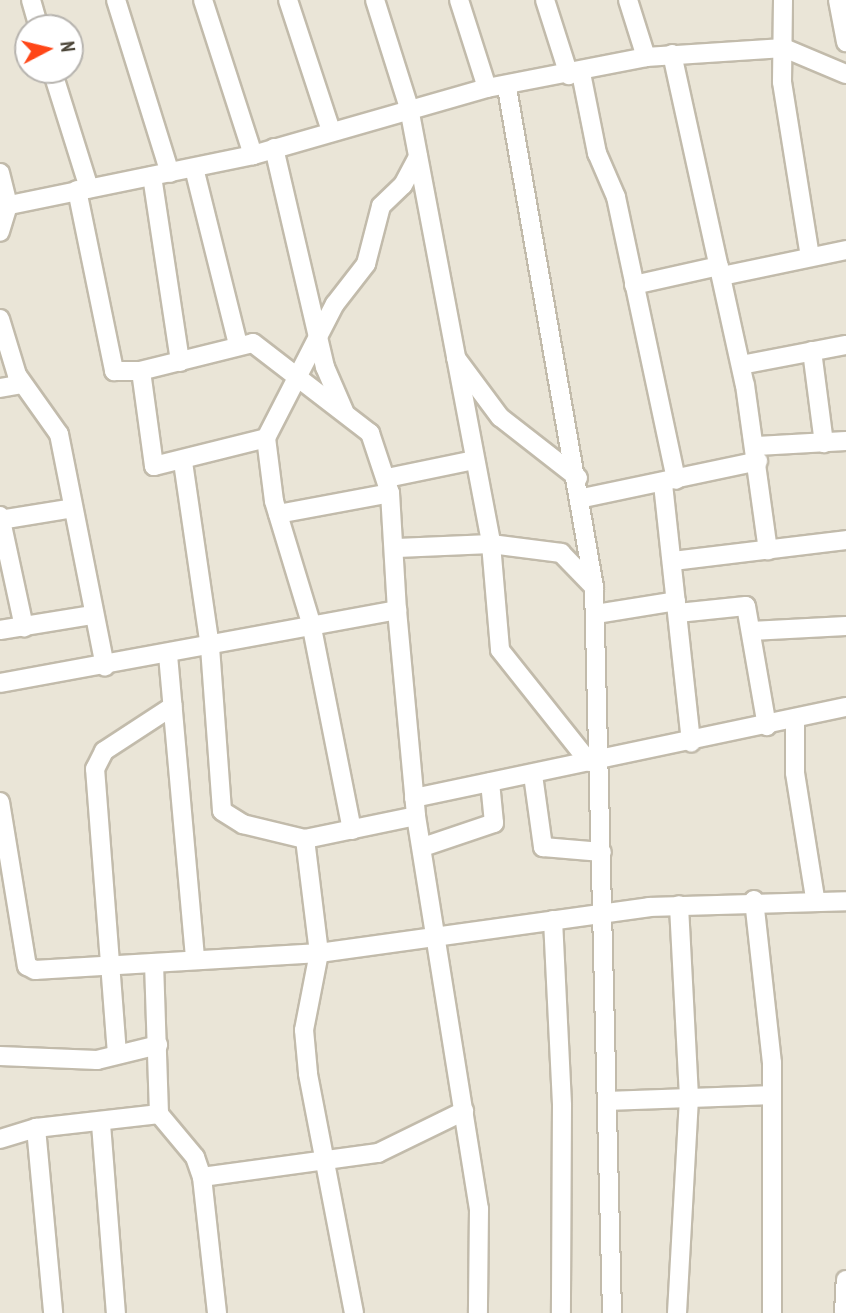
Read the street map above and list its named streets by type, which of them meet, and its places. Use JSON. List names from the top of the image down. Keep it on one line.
{"north":"right"}
